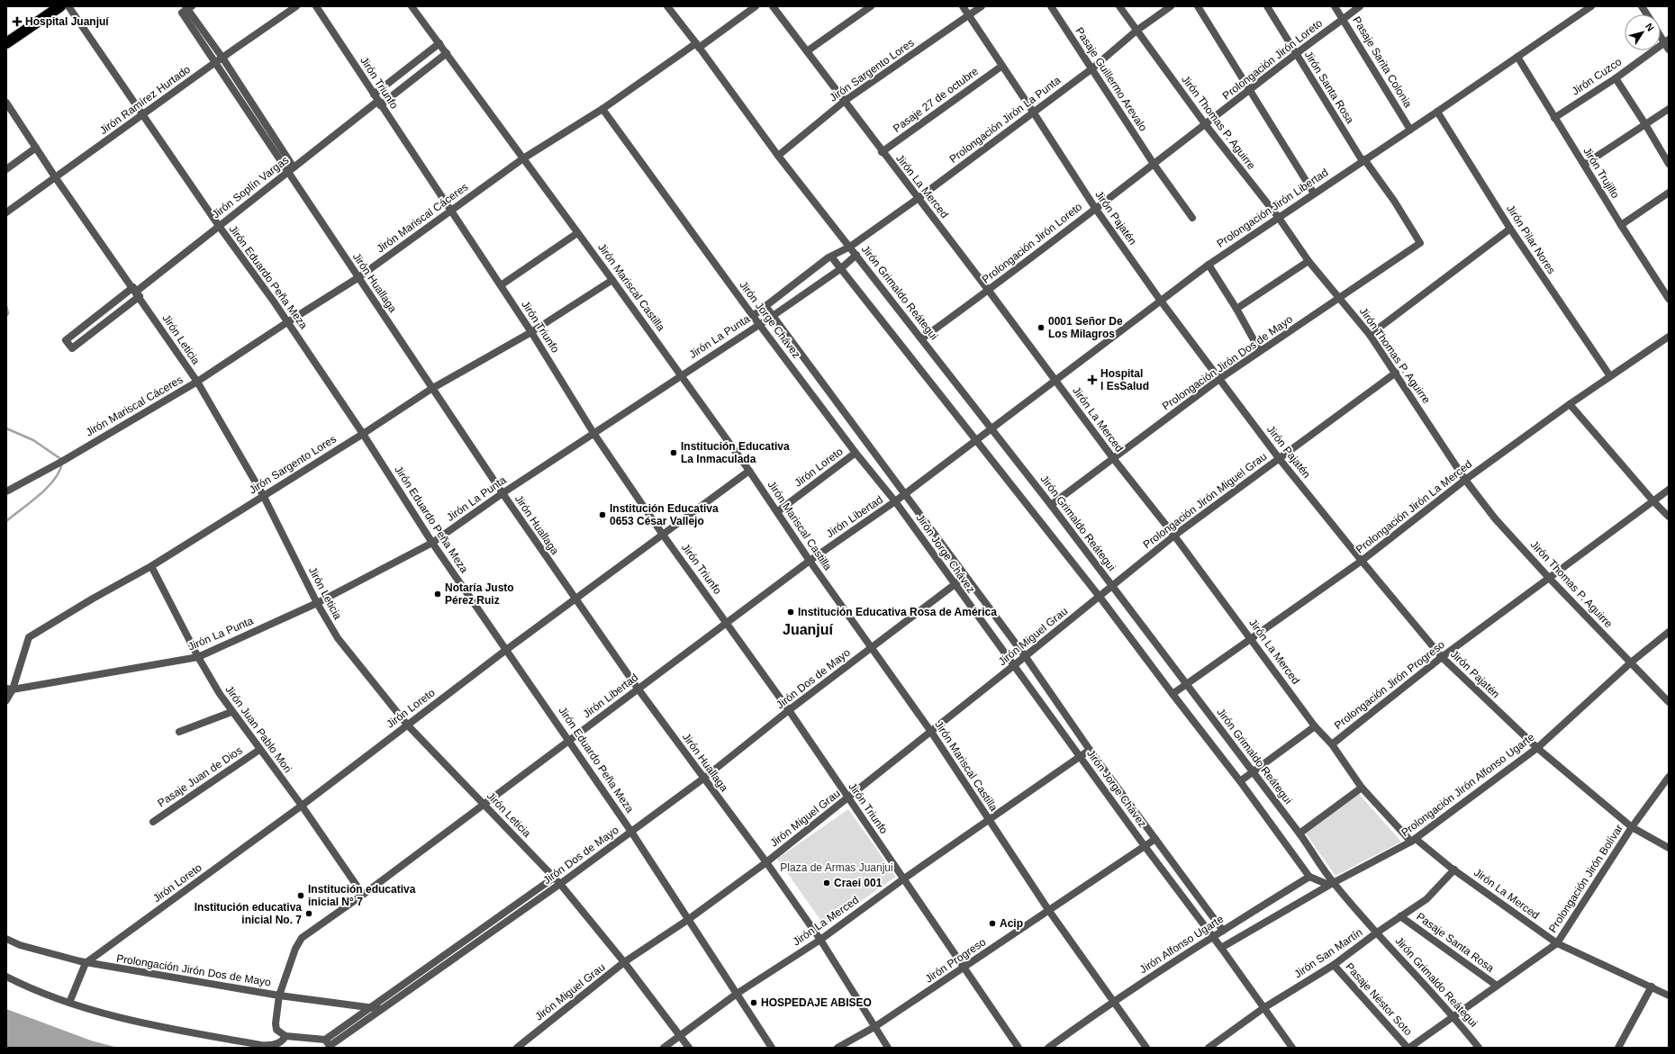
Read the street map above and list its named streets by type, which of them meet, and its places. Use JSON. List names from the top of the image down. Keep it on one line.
{"streets":{"street":["Prolongación Jirón Loreto","Pasaje Sarita Colonia","Jirón Sargento Lores","Jirón Cuzco","Pasaje Guillermo Arevalo","Jirón Triunfo","Jirón Santa Rosa","Jirón Ramírez Hurtado","Pasaje 27 de octubre","Prolongación Jirón La Punta","Jirón Thomas P. Aguirre","Jirón Trujillo","Jirón La Merced","Jirón Soplín Vargas","Prolongación Jirón Libertad","Jirón Mariscal Cáceres","Jirón Pajatén","Jirón Pilar Nores","Jirón Eduardo Peña Meza","Jirón Huallaga","Jirón Mariscal Castilla","Jirón Grimaldo Reátegui","Jirón Jorge Chávez","Jirón La Punta","Jirón Leticia","Prolongación Jirón Dos de Mayo","Jirón Loreto","Prolongación Jirón Miguel Grau","Prolongación Jirón La Merced","Jirón Libertad","Jirón Miguel Grau","Jirón Dos de Mayo","Prolongación Jirón Progreso","Jirón Juan Pablo Mori","Pasaje Juan de Dios","Prolongación Jirón Alfonso Ugarte","Prolongación Jirón Bolívar","Pasaje Santa Rosa","Jirón Alfonso Ugarte","Jirón San Martín","Jirón Progreso","Pasaje Néstor Soto"]},"crossings":[["Prolongación Jirón Loreto","Pasaje Sarita Colonia"],["Prolongación Jirón Loreto","Pasaje Guillermo Arevalo"],["Prolongación Jirón Loreto","Jirón Santa Rosa"],["Prolongación Jirón Loreto","Jirón Thomas P. Aguirre"],["Prolongación Jirón Loreto","Jirón La Merced"],["Prolongación Jirón Loreto","Jirón Pajatén"],["Prolongación Jirón Loreto","Jirón Grimaldo Reátegui"],["Pasaje Sarita Colonia","Prolongación Jirón Libertad"],["Jirón Sargento Lores","Jirón Triunfo"],["Jirón Sargento Lores","Jirón La Merced"],["Jirón Sargento Lores","Jirón Pajatén"],["Jirón Sargento Lores","Jirón Eduardo Peña Meza"],["Jirón Sargento Lores","Jirón Huallaga"],["Jirón Sargento Lores","Jirón Mariscal Castilla"],["Jirón Sargento Lores","Jirón Grimaldo Reátegui"],["Jirón Sargento Lores","Jirón La Punta"],["Jirón Sargento Lores","Jirón Leticia"],["Jirón Sargento Lores","Jirón Juan Pablo Mori"],["Jirón Cuzco","Jirón Trujillo"],["Pasaje Guillermo Arevalo","Prolongación Jirón La Punta"],["Jirón Triunfo","Jirón La Merced"],["Jirón Triunfo","Jirón Soplín Vargas"],["Jirón Triunfo","Jirón Mariscal Cáceres"],["Jirón Triunfo","Jirón La Punta"],["Jirón Triunfo","Jirón Loreto"],["Jirón Triunfo","Jirón Libertad"],["Jirón Triunfo","Jirón Miguel Grau"],["Jirón Triunfo","Jirón Dos de Mayo"],["Jirón Triunfo","Jirón Progreso"],["Jirón Santa Rosa","Prolongación Jirón Libertad"],["Jirón Santa Rosa","Prolongación Jirón Dos de Mayo"],["Jirón Ramírez Hurtado","Jirón Eduardo Peña Meza"],["Jirón Ramírez Hurtado","Jirón Huallaga"],["Jirón Ramírez Hurtado","Jirón Leticia"],["Pasaje 27 de octubre","Jirón La Merced"],["Pasaje 27 de octubre","Jirón Pajatén"],["Prolongación Jirón La Punta","Jirón Thomas P. Aguirre"],["Prolongación Jirón La Punta","Jirón La Merced"],["Prolongación Jirón La Punta","Jirón Pajatén"],["Prolongación Jirón La Punta","Jirón Grimaldo Reátegui"],["Prolongación Jirón La Punta","Jirón La Punta"],["Jirón Thomas P. Aguirre","Prolongación Jirón Libertad"],["Jirón Thomas P. Aguirre","Prolongación Jirón Dos de Mayo"],["Jirón Thomas P. Aguirre","Prolongación Jirón Miguel Grau"],["Jirón Thomas P. Aguirre","Prolongación Jirón La Merced"],["Jirón Thomas P. Aguirre","Prolongación Jirón Progreso"],["Jirón Thomas P. Aguirre","Prolongación Jirón Alfonso Ugarte"],["Jirón Trujillo","Prolongación Jirón Libertad"],["Jirón La Merced","Prolongación Jirón Libertad"],["Jirón La Merced","Jirón Eduardo Peña Meza"],["Jirón La Merced","Jirón Huallaga"],["Jirón La Merced","Jirón Mariscal Castilla"],["Jirón La Merced","Jirón Jorge Chávez"],["Jirón La Merced","Jirón Leticia"],["Jirón La Merced","Prolongación Jirón Dos de Mayo"],["Jirón La Merced","Prolongación Jirón Miguel Grau"],["Jirón La Merced","Prolongación Jirón La Merced"],["Jirón La Merced","Prolongación Jirón Progreso"],["Jirón La Merced","Prolongación Jirón Alfonso Ugarte"],["Jirón La Merced","Prolongación Jirón Bolívar"],["Jirón La Merced","Jirón San Martín"],["Jirón Soplín Vargas","Jirón Eduardo Peña Meza"],["Jirón Soplín Vargas","Jirón Huallaga"],["Jirón Soplín Vargas","Jirón Mariscal Castilla"],["Jirón Soplín Vargas","Jirón Leticia"],["Prolongación Jirón Libertad","Jirón Pajatén"],["Prolongación Jirón Libertad","Jirón Pilar Nores"],["Prolongación Jirón Libertad","Jirón Grimaldo Reátegui"],["Prolongación Jirón Libertad","Prolongación Jirón Dos de Mayo"],["Prolongación Jirón Libertad","Jirón Libertad"],["Jirón Mariscal Cáceres","Jirón Eduardo Peña Meza"],["Jirón Mariscal Cáceres","Jirón Huallaga"],["Jirón Mariscal Cáceres","Jirón Mariscal Castilla"],["Jirón Mariscal Cáceres","Jirón Grimaldo Reátegui"],["Jirón Mariscal Cáceres","Jirón Jorge Chávez"],["Jirón Mariscal Cáceres","Jirón Leticia"],["Jirón Pajatén","Prolongación Jirón Dos de Mayo"],["Jirón Pajatén","Prolongación Jirón Miguel Grau"],["Jirón Pajatén","Prolongación Jirón La Merced"],["Jirón Pajatén","Prolongación Jirón Progreso"],["Jirón Pajatén","Prolongación Jirón Alfonso Ugarte"],["Jirón Pajatén","Prolongación Jirón Bolívar"],["Jirón Pilar Nores","Prolongación Jirón La Merced"],["Jirón Eduardo Peña Meza","Jirón La Punta"],["Jirón Eduardo Peña Meza","Jirón Loreto"],["Jirón Eduardo Peña Meza","Jirón Libertad"],["Jirón Eduardo Peña Meza","Jirón Miguel Grau"],["Jirón Eduardo Peña Meza","Jirón Dos de Mayo"],["Jirón Huallaga","Jirón La Punta"],["Jirón Huallaga","Jirón Loreto"],["Jirón Huallaga","Jirón Libertad"],["Jirón Huallaga","Jirón Miguel Grau"],["Jirón Huallaga","Jirón Dos de Mayo"],["Jirón Huallaga","Jirón Progreso"],["Jirón Mariscal Castilla","Jirón La Punta"],["Jirón Mariscal Castilla","Jirón Loreto"],["Jirón Mariscal Castilla","Jirón Libertad"],["Jirón Mariscal Castilla","Jirón Miguel Grau"],["Jirón Mariscal Castilla","Jirón Dos de Mayo"],["Jirón Mariscal Castilla","Jirón Alfonso Ugarte"],["Jirón Mariscal Castilla","Jirón Progreso"],["Jirón Grimaldo Reátegui","Jirón La Punta"],["Jirón Grimaldo Reátegui","Prolongación Jirón Dos de Mayo"],["Jirón Grimaldo Reátegui","Prolongación Jirón Miguel Grau"],["Jirón Grimaldo Reátegui","Prolongación Jirón La Merced"],["Jirón Grimaldo Reátegui","Prolongación Jirón Alfonso Ugarte"],["Jirón Grimaldo Reátegui","Prolongación Jirón Bolívar"],["Jirón Grimaldo Reátegui","Jirón San Martín"],["Jirón Jorge Chávez","Jirón La Punta"],["Jirón Jorge Chávez","Jirón Loreto"],["Jirón Jorge Chávez","Jirón Libertad"],["Jirón Jorge Chávez","Jirón Miguel Grau"],["Jirón Jorge Chávez","Jirón Dos de Mayo"],["Jirón Jorge Chávez","Prolongación Jirón Alfonso Ugarte"],["Jirón Jorge Chávez","Jirón Alfonso Ugarte"],["Jirón Jorge Chávez","Jirón San Martín"],["Jirón Jorge Chávez","Jirón Progreso"],["Jirón La Punta","Jirón Leticia"],["Jirón La Punta","Jirón Juan Pablo Mori"],["Jirón Leticia","Jirón Loreto"],["Jirón Leticia","Jirón Libertad"],["Jirón Leticia","Jirón Miguel Grau"],["Jirón Leticia","Jirón Dos de Mayo"],["Prolongación Jirón Dos de Mayo","Jirón Loreto"],["Prolongación Jirón Dos de Mayo","Jirón Libertad"],["Prolongación Jirón Dos de Mayo","Jirón Dos de Mayo"],["Jirón Loreto","Jirón Juan Pablo Mori"],["Prolongación Jirón Miguel Grau","Jirón Miguel Grau"],["Jirón Libertad","Jirón Juan Pablo Mori"],["Jirón Juan Pablo Mori","Pasaje Juan de Dios"],["Prolongación Jirón Bolívar","Pasaje Santa Rosa"],["Prolongación Jirón Bolívar","Pasaje Néstor Soto"],["Pasaje Santa Rosa","Jirón San Martín"],["Jirón San Martín","Pasaje Néstor Soto"]],"districts":["Juanjuí"],"parks":["Plaza de Armas Juanjui"],"places":{"health":["Hospital Juanjuí","Hospital I EsSalud"],"other":["0001 Señor De Los Milagros","Institución Educativa La Inmaculada","Institución Educativa 0653 César Vallejo","Notaría Justo Pérez Ruiz","Institución Educativa Rosa de América","Craei 001","Institución educativa inicial N° 7","Institución educativa inicial No. 7","Acip","HOSPEDAJE ABISEO"]},"north":"top right"}
